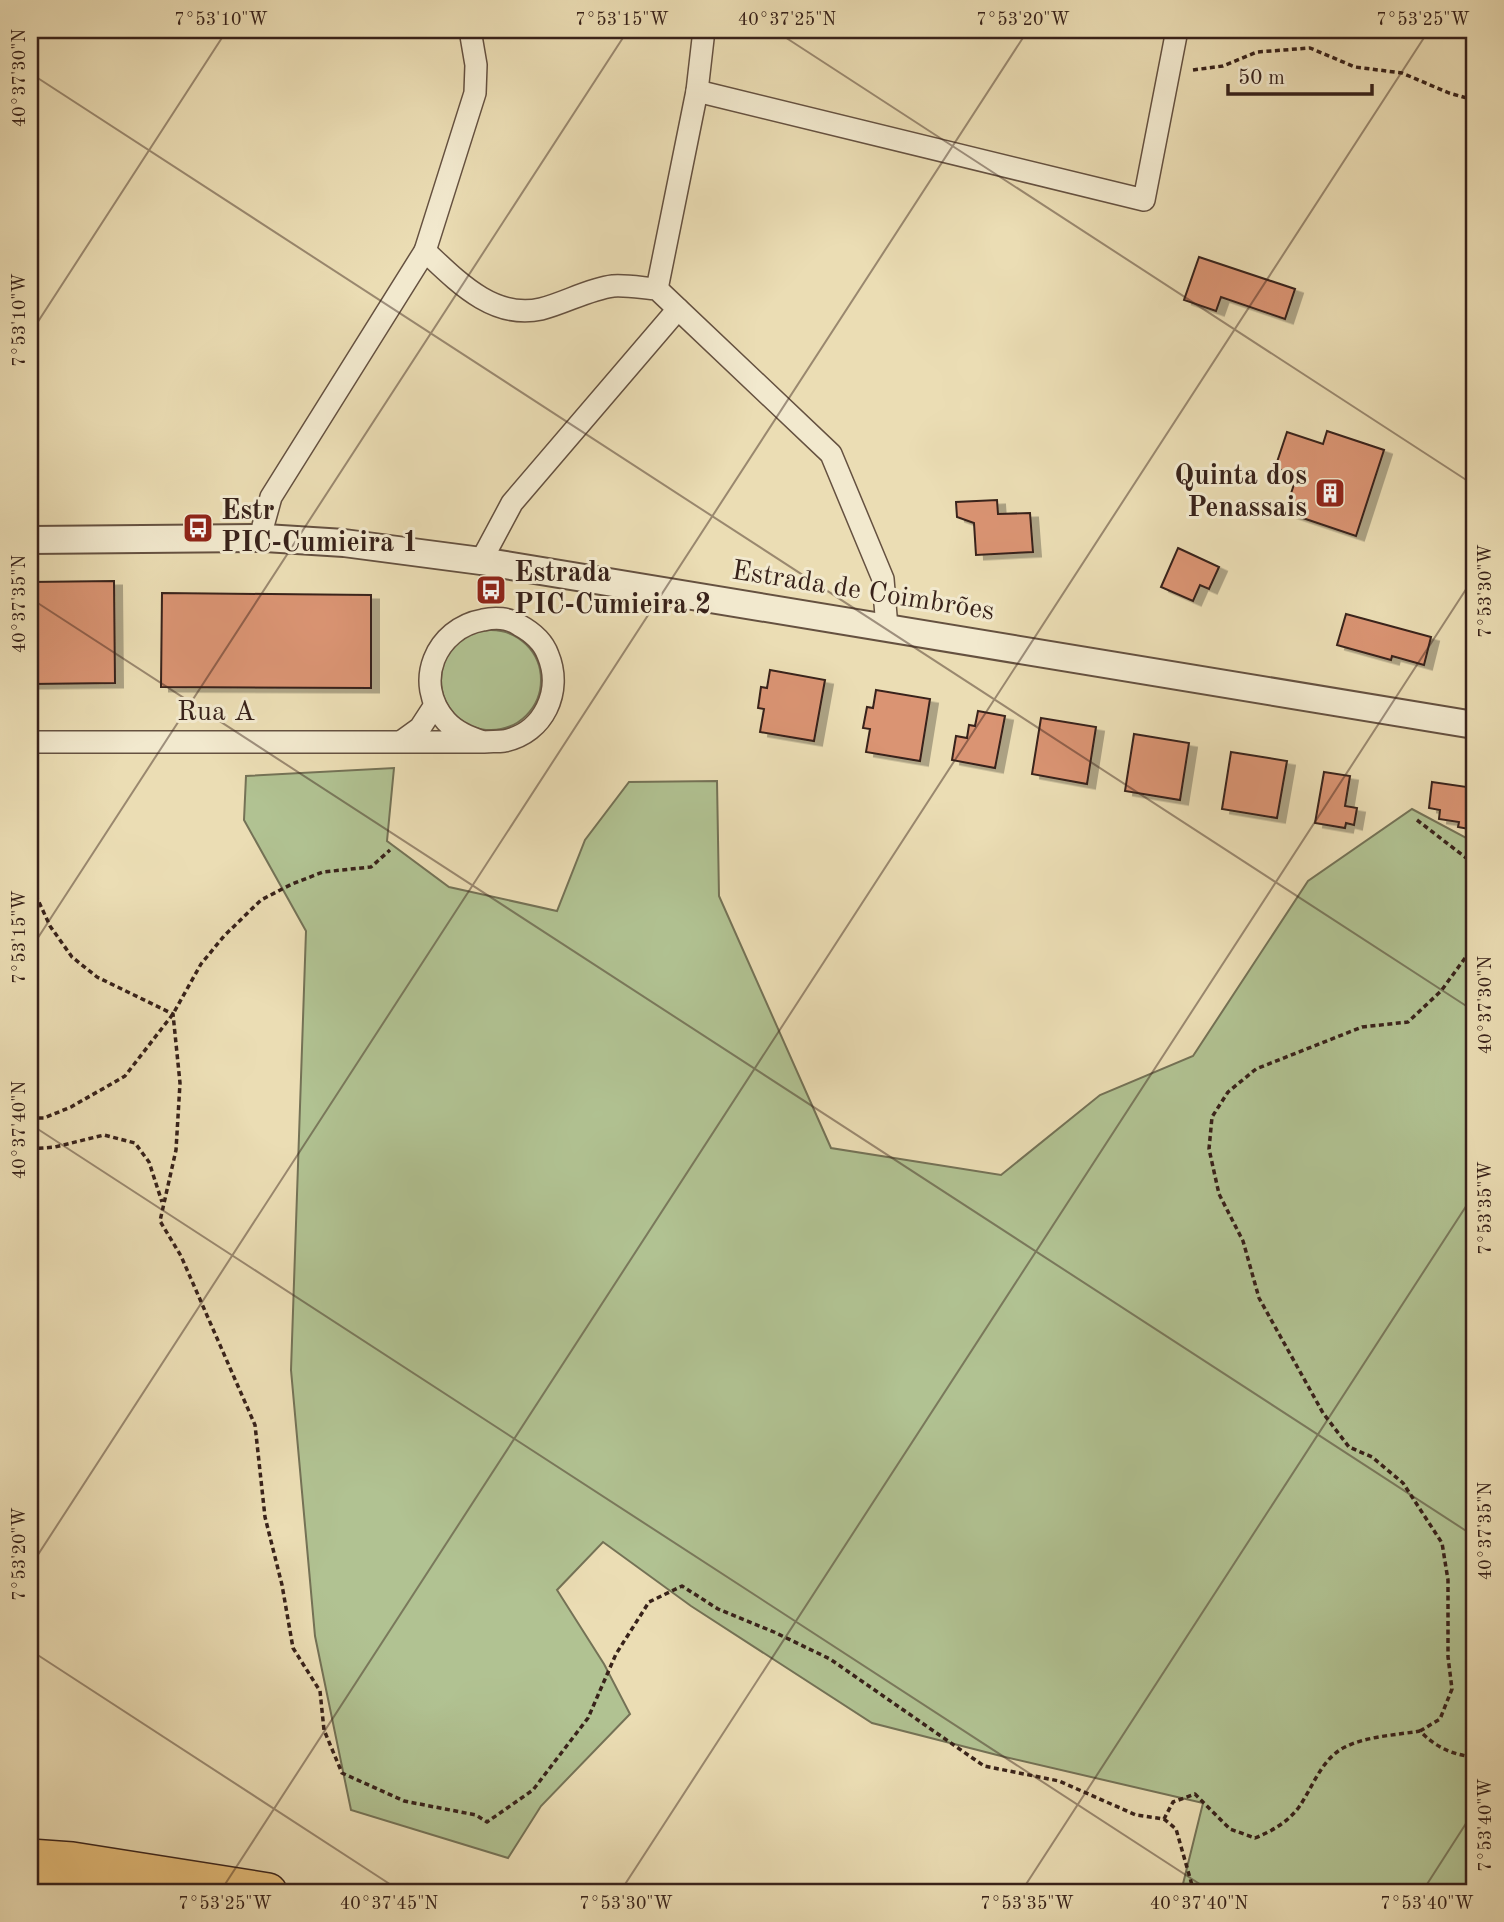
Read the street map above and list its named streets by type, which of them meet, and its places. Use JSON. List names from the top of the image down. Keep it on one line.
{"streets":{"street":["Estrada de Coimbrões","Rua A"]},"places":{"building":["Quinta dos Penassais"],"bus stop":["Estr PIC-Cumieira 1","Estrada PIC-Cumieira 2"]},"scale_bar":"50 m","coordinates":["7°53'10\"W","7°53'15\"W","40°37'25\"N","7°53'20\"W","7°53'25\"W","40°37'30\"N","7°53'30\"W","40°37'35\"N","40°37'40\"N","7°53'35\"W","7°53'40\"W","40°37'45\"N"]}
